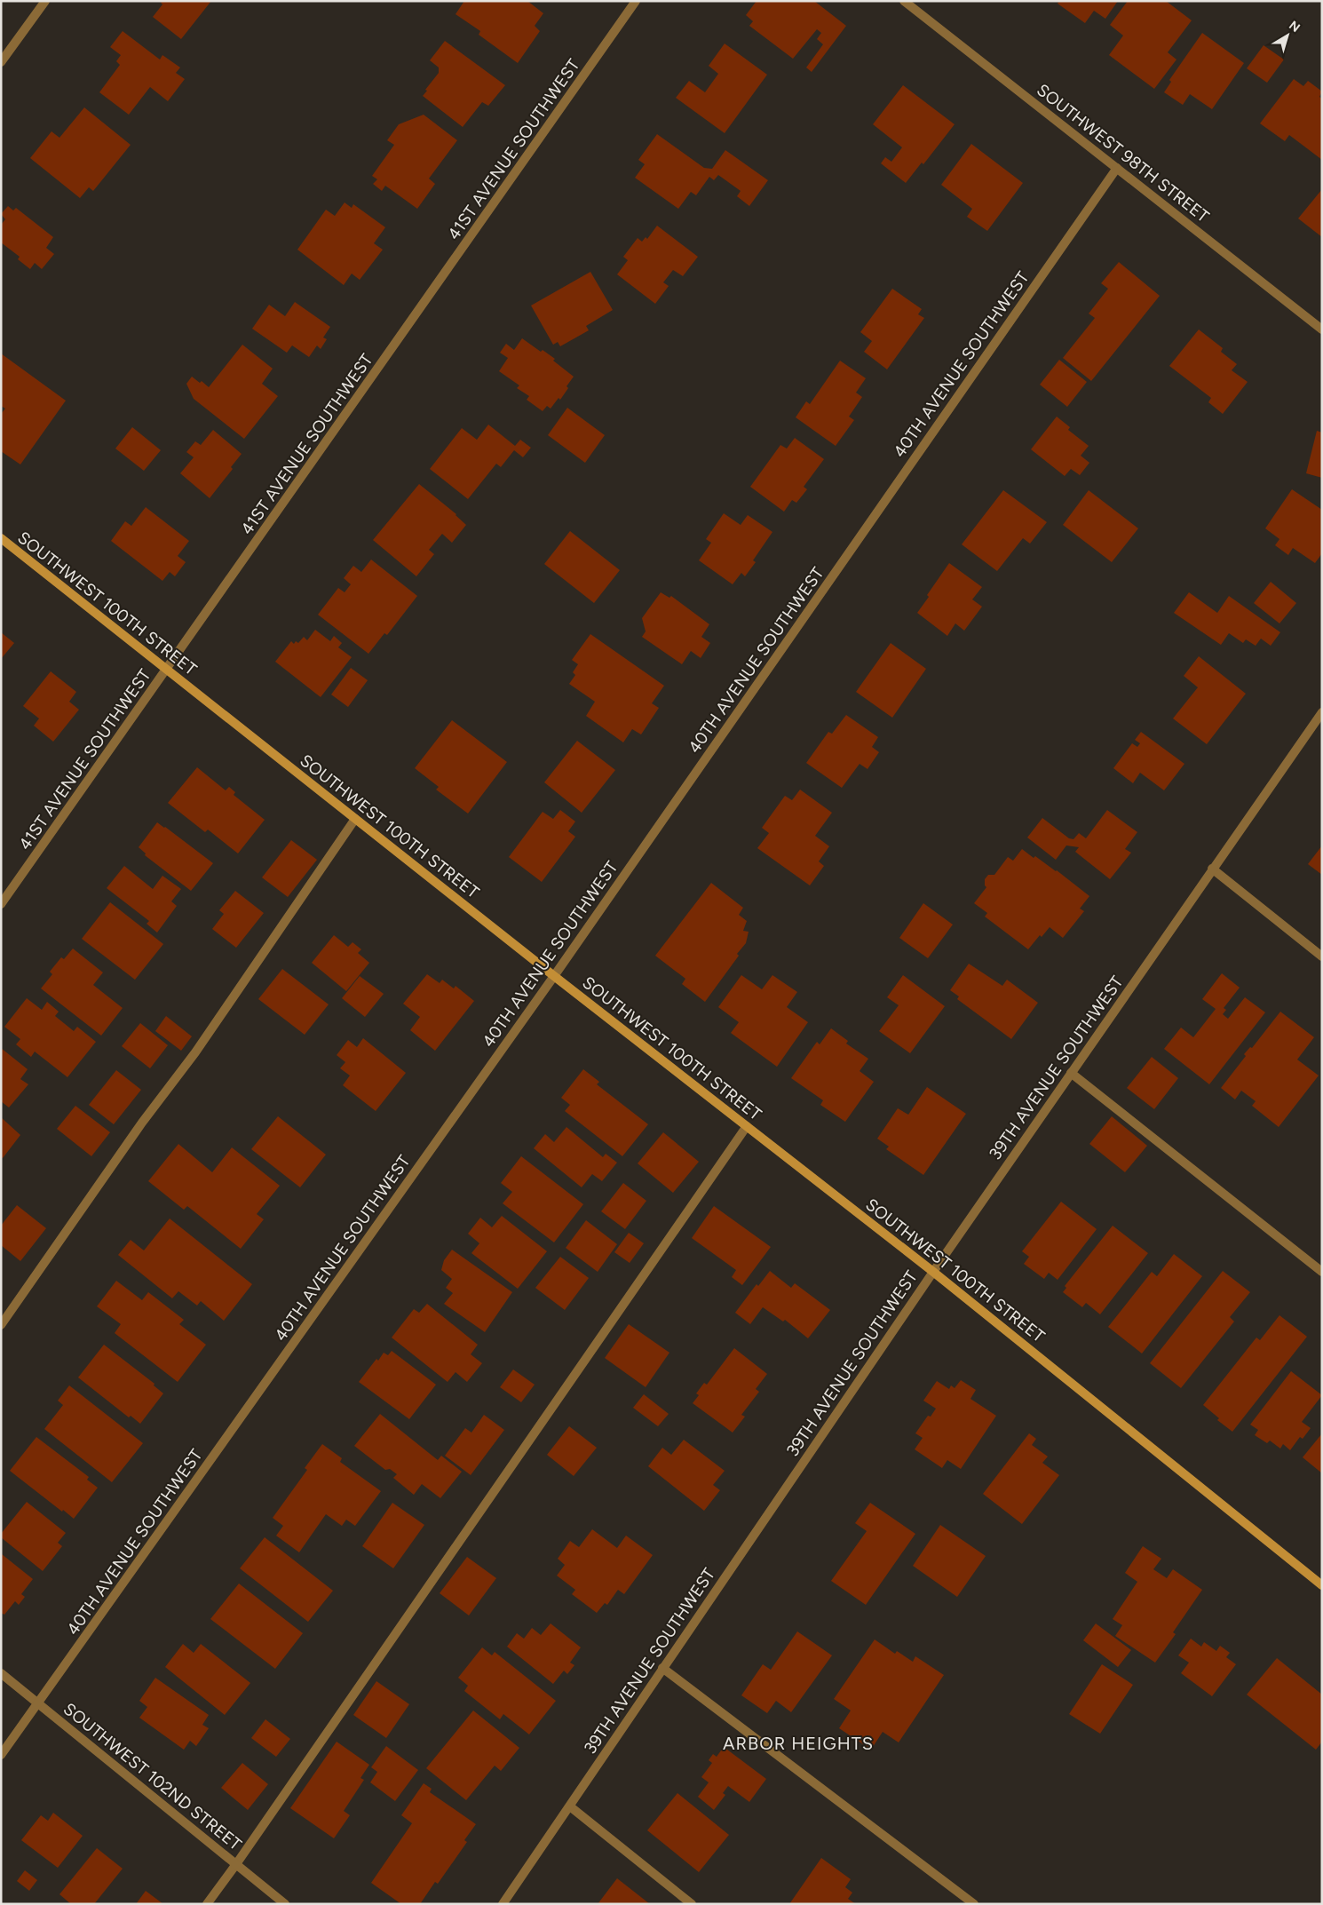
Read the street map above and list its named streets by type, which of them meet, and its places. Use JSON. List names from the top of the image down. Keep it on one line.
{"streets":{"street":["41ST AVENUE SOUTHWEST","SOUTHWEST 98TH STREET","40TH AVENUE SOUTHWEST","SOUTHWEST 100TH STREET","39TH AVENUE SOUTHWEST","SOUTHWEST 102ND STREET"]},"crossings":[["41ST AVENUE SOUTHWEST","SOUTHWEST 100TH STREET"],["SOUTHWEST 98TH STREET","40TH AVENUE SOUTHWEST"],["40TH AVENUE SOUTHWEST","SOUTHWEST 100TH STREET"],["40TH AVENUE SOUTHWEST","SOUTHWEST 102ND STREET"],["SOUTHWEST 100TH STREET","39TH AVENUE SOUTHWEST"]],"districts":["ARBOR HEIGHTS"],"north":"top right"}
